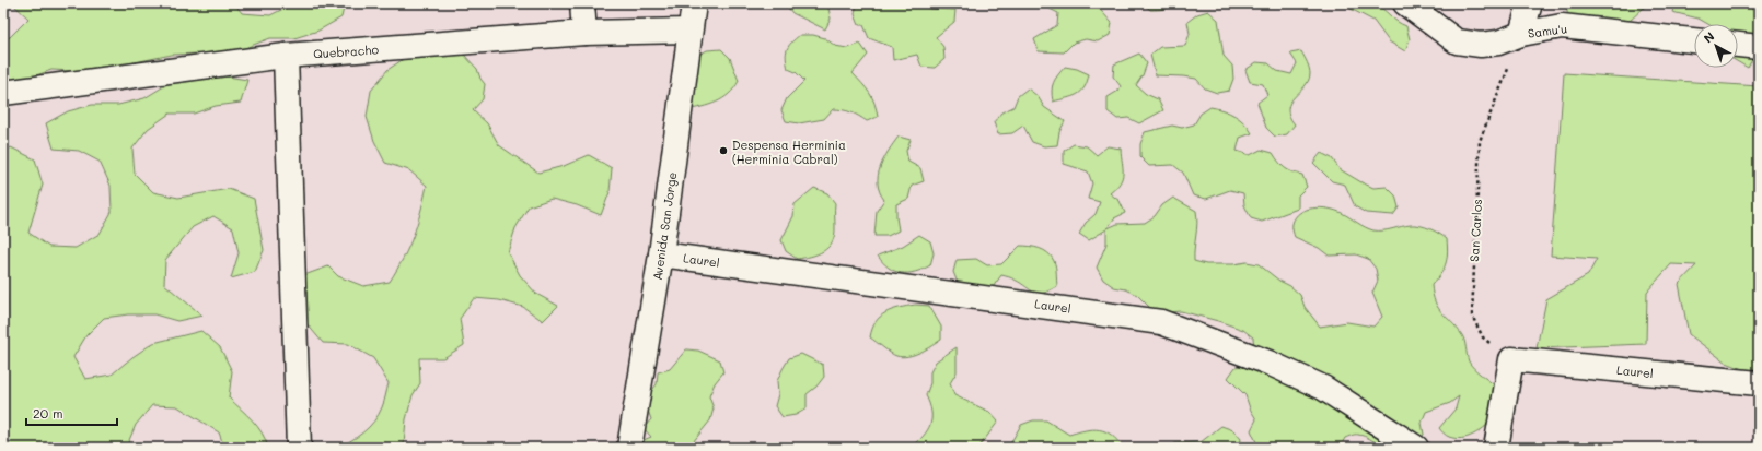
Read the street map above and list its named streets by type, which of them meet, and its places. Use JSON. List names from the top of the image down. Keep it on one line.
{"streets":{"street":["Samu'u","Quebracho","Avenida San Jorge","Laurel"],"path":["San Carlos"]},"crossings":[["Samu'u","San Carlos"],["Quebracho","Avenida San Jorge"],["Avenida San Jorge","Laurel"],["San Carlos","Laurel"]],"places":["Despensa Herminia (Herminia Cabral)"],"scale_bar":"20 m","north":"top left"}
